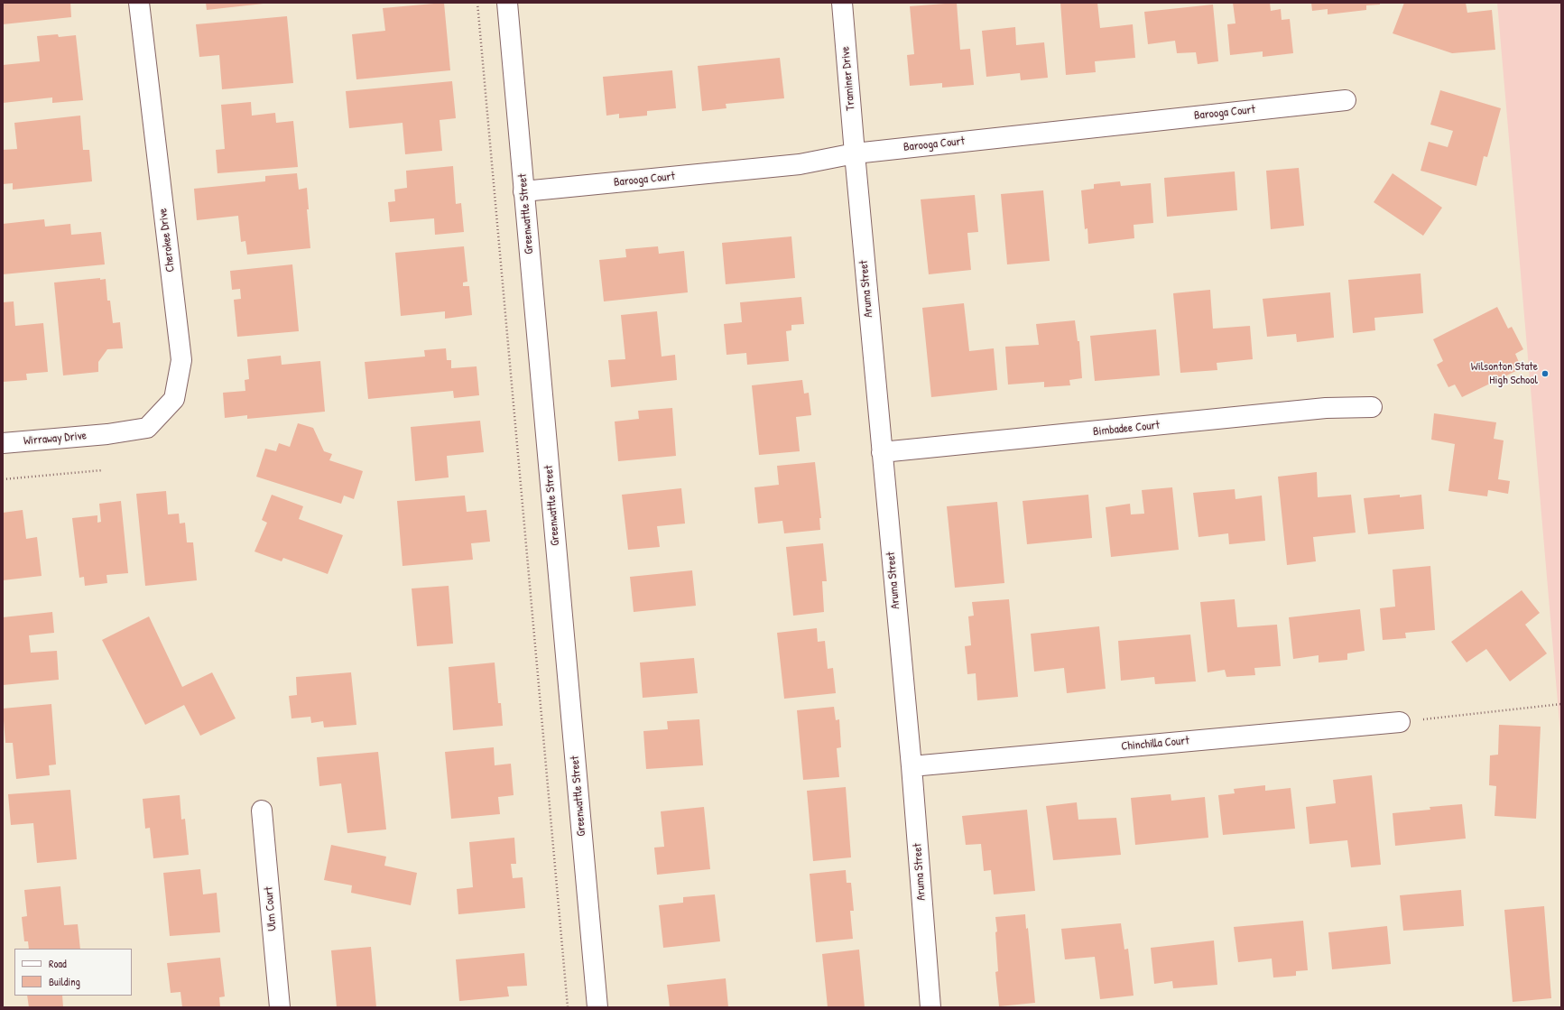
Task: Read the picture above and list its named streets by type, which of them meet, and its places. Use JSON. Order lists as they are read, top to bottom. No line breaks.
{"streets":{"street":["Traminer Drive","Barooga Court","Greenwattle Street","Cherokee Drive","Aruma Street","Bimbadee Court","Wirraway Drive","Chinchilla Court","Ulm Court"]},"crossings":[["Traminer Drive","Barooga Court"],["Traminer Drive","Aruma Street"],["Barooga Court","Greenwattle Street"],["Barooga Court","Aruma Street"],["Cherokee Drive","Wirraway Drive"],["Aruma Street","Bimbadee Court"],["Aruma Street","Chinchilla Court"]],"places":["Wilsonton State High School"],"legend":["Road","Building"]}
